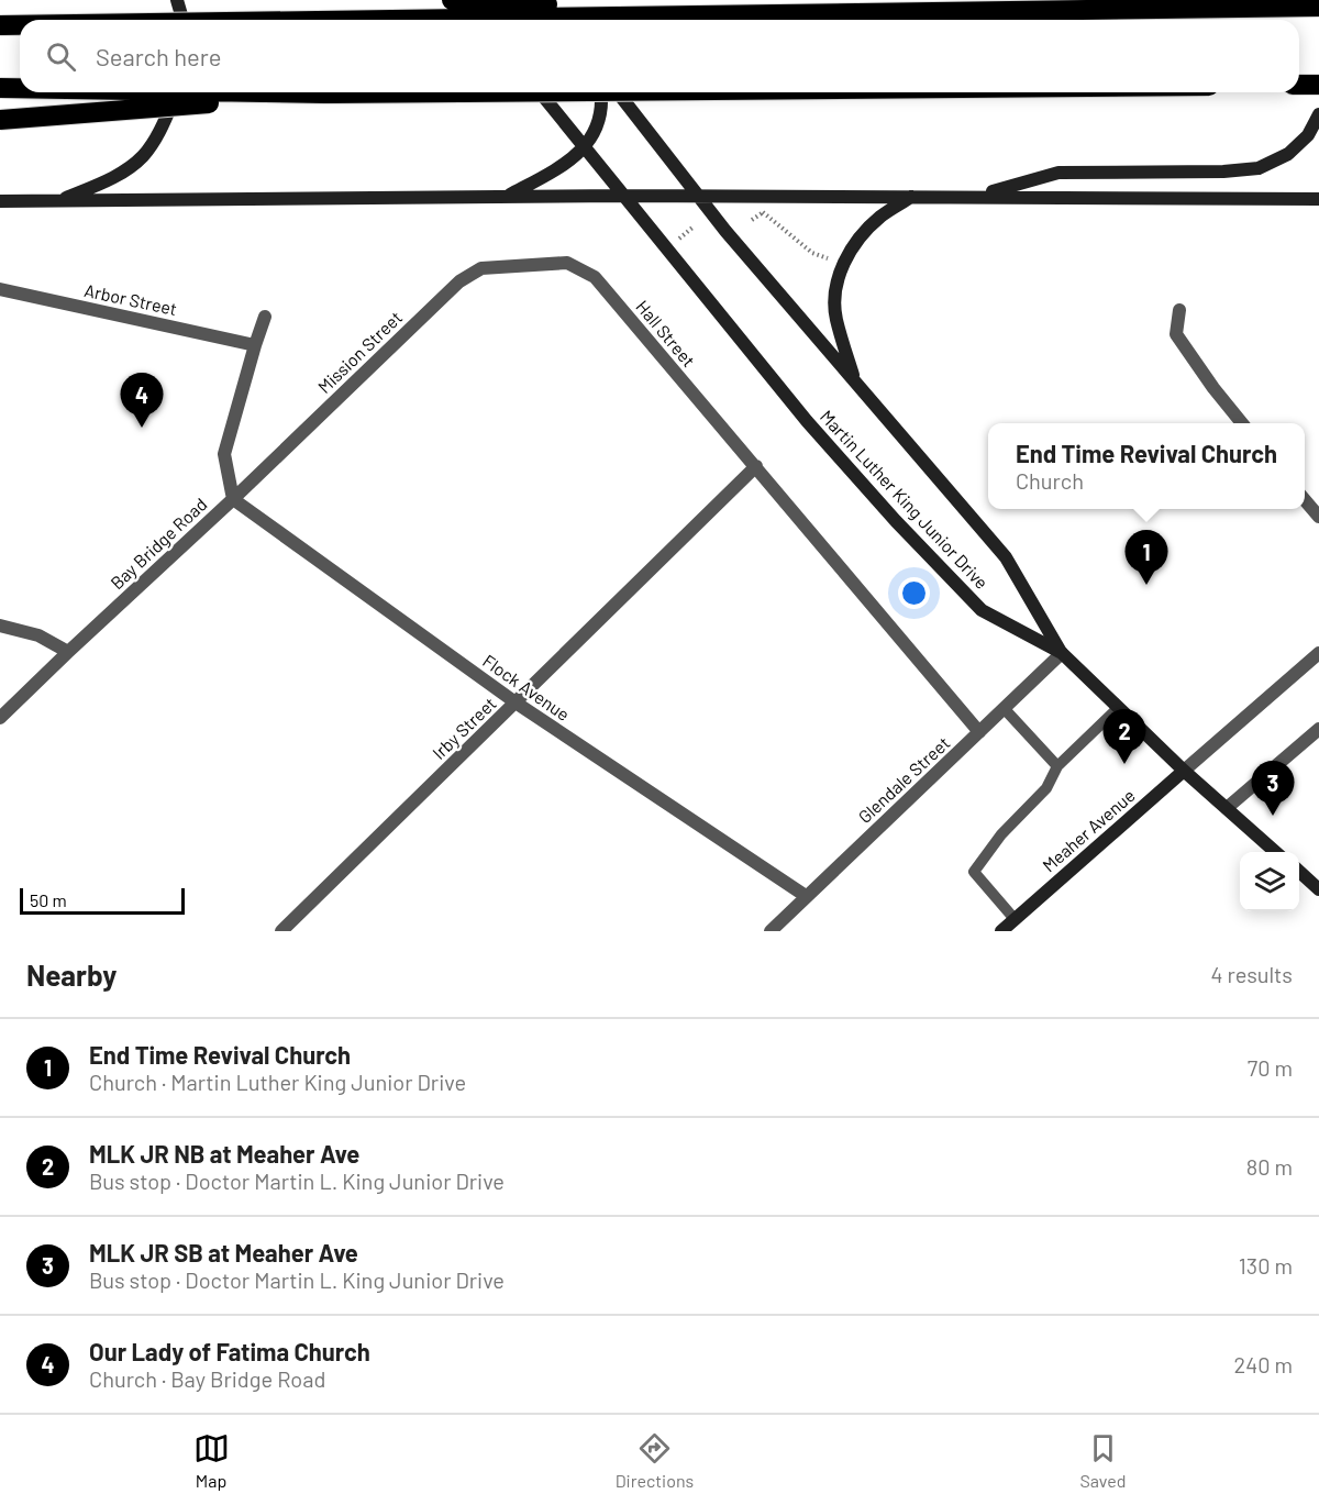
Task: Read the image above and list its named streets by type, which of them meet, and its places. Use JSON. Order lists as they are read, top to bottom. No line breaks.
{"streets":{"street":["Arbor Street","Hall Street","Mission Street","Martin Luther King Junior Drive","Bay Bridge Road","Flock Avenue","Irby Street","Glendale Street","Meaher Avenue"]},"crossings":[["Arbor Street","Bay Bridge Road"],["Hall Street","Mission Street"],["Hall Street","Irby Street"],["Hall Street","Glendale Street"],["Mission Street","Bay Bridge Road"],["Mission Street","Flock Avenue"],["Martin Luther King Junior Drive","Glendale Street"],["Bay Bridge Road","Flock Avenue"],["Flock Avenue","Irby Street"],["Flock Avenue","Glendale Street"]],"scale_bar":"50 m","page":{"search":"Search here","pins":["4","1","2","3"],"popup":["End Time Revival Church","Church"],"scale":"50 m","heading":["Nearby","4 results"],"list":[{"mark":"1","name":"End Time Revival Church","note":"Church · Martin Luther King Junior Drive","value":"70 m"},{"mark":"2","name":"MLK JR NB at Meaher Ave","note":"Bus stop · Doctor Martin L. King Junior Drive","value":"80 m"},{"mark":"3","name":"MLK JR SB at Meaher Ave","note":"Bus stop · Doctor Martin L. King Junior Drive","value":"130 m"},{"mark":"4","name":"Our Lady of Fatima Church","note":"Church · Bay Bridge Road","value":"240 m"}],"nav":["Map","Directions","Saved"]}}
